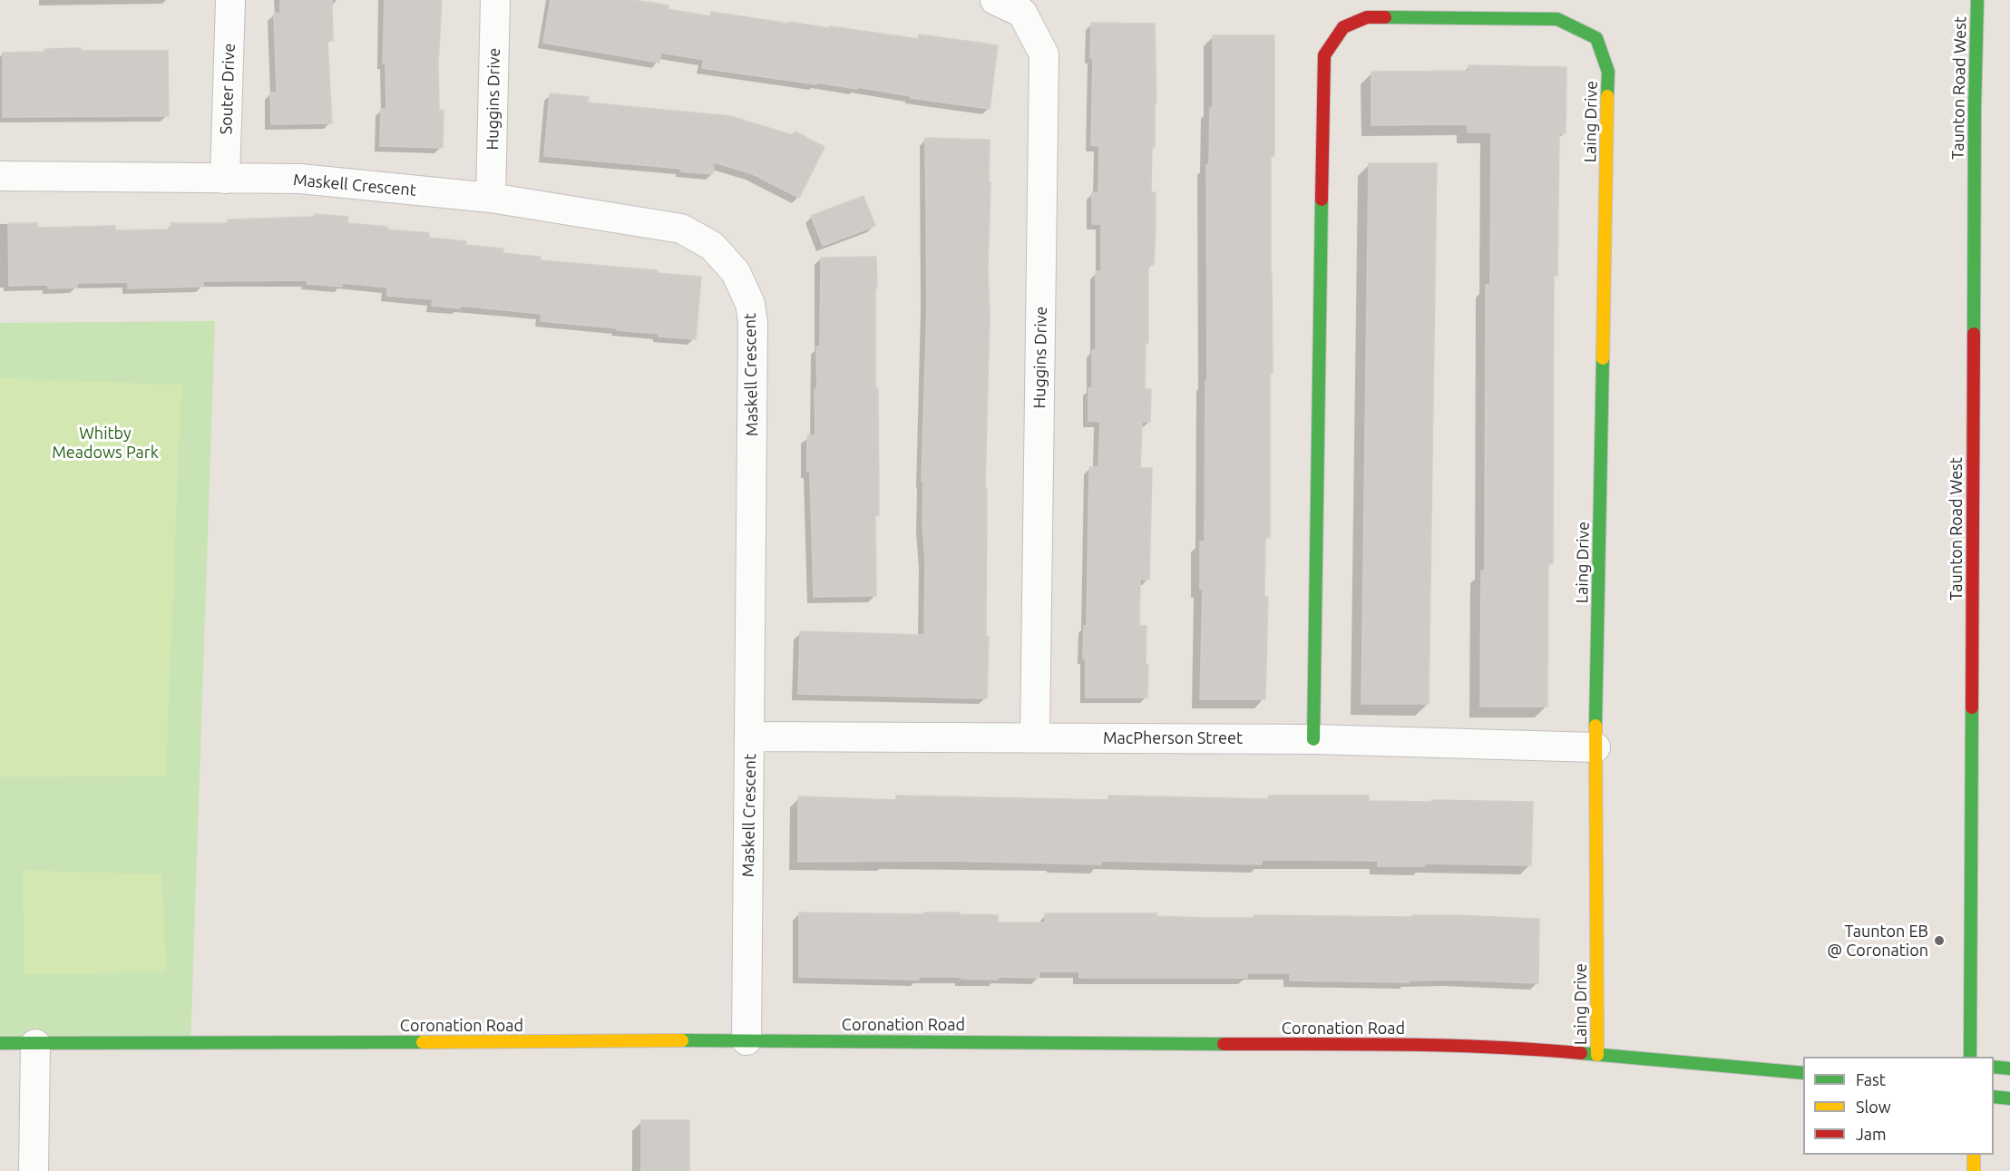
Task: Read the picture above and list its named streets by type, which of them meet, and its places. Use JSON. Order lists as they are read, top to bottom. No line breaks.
{"streets":{"street":["Taunton Road West","Souter Drive","Huggins Drive","Laing Drive","Maskell Crescent","MacPherson Street","Coronation Road"]},"crossings":[["Souter Drive","Maskell Crescent"],["Huggins Drive","Maskell Crescent"],["Huggins Drive","MacPherson Street"],["Laing Drive","MacPherson Street"],["Laing Drive","Coronation Road"],["Maskell Crescent","MacPherson Street"],["Maskell Crescent","Coronation Road"]],"parks":["Whitby Meadows Park"],"places":["Taunton EB @ Coronation"],"legend":["Fast","Slow","Jam"]}
